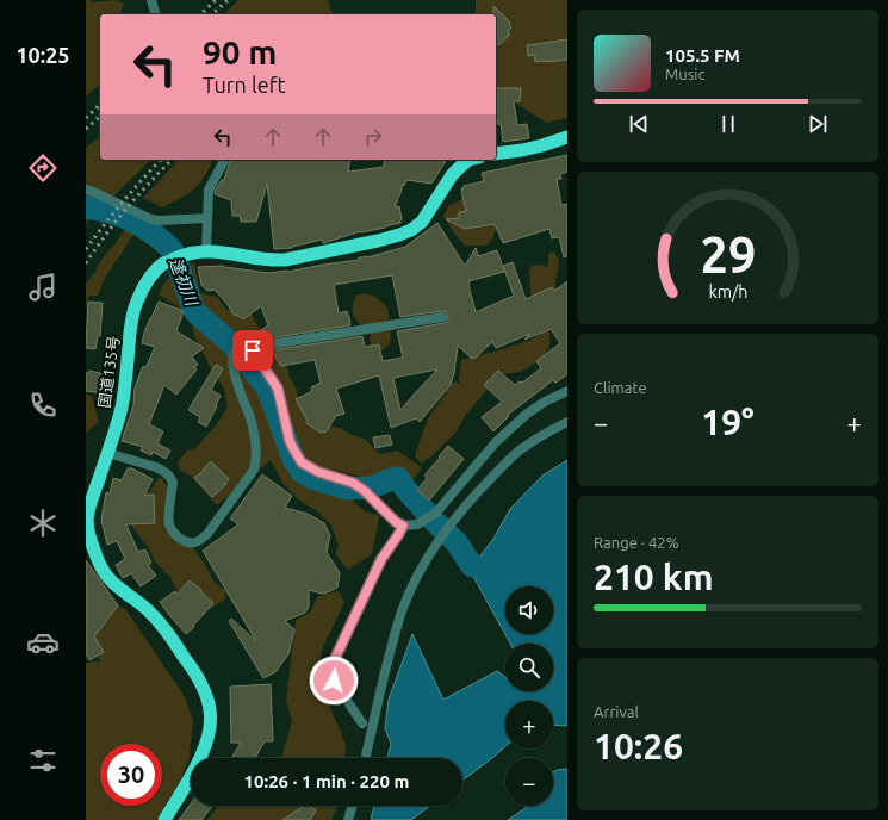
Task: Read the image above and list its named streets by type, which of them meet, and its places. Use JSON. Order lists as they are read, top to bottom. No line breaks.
{"streets":{"highway":["国道135号"]},"water":["逢初川"],"page":{"tabs":"10:25","turn":["90 m","Turn left"],"song":["105.5 FM","Music"],"tile":["Climate",["Range · 42%","210 km"],["Arrival","10:26"]],"heat":["−","19°","+"],"map_buttons":["+","−"],"limit":"30","trip":"10:26 · 1 min · 220 m","gauge":["29","km/h"]}}
